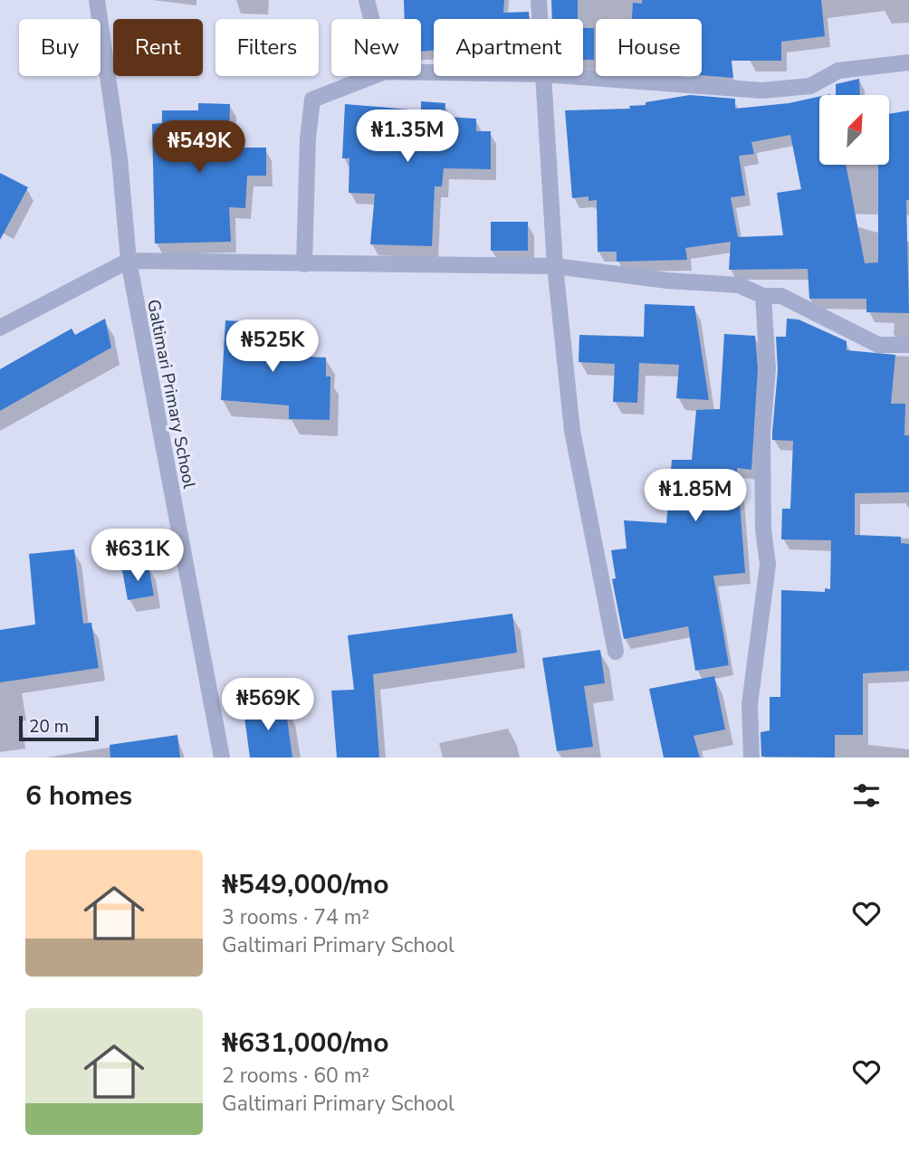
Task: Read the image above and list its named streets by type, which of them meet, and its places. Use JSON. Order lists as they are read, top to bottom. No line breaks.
{"streets":{"street":["Galtimari Primary School"]},"scale_bar":"20 m","north":"top right","page":{"chip":["Buy","Rent","Filters","New","Apartment","House"],"price":["₦1.35M","₦549K","₦525K","₦1.85M","₦631K","₦569K"],"scale":"20 m","heading":"6 homes","list":[{"name":"₦549,000/mo","note":"3 rooms · 74 m² · Galtimari Primary School"},{"name":"₦631,000/mo","note":"2 rooms · 60 m² · Galtimari Primary School"}]}}
